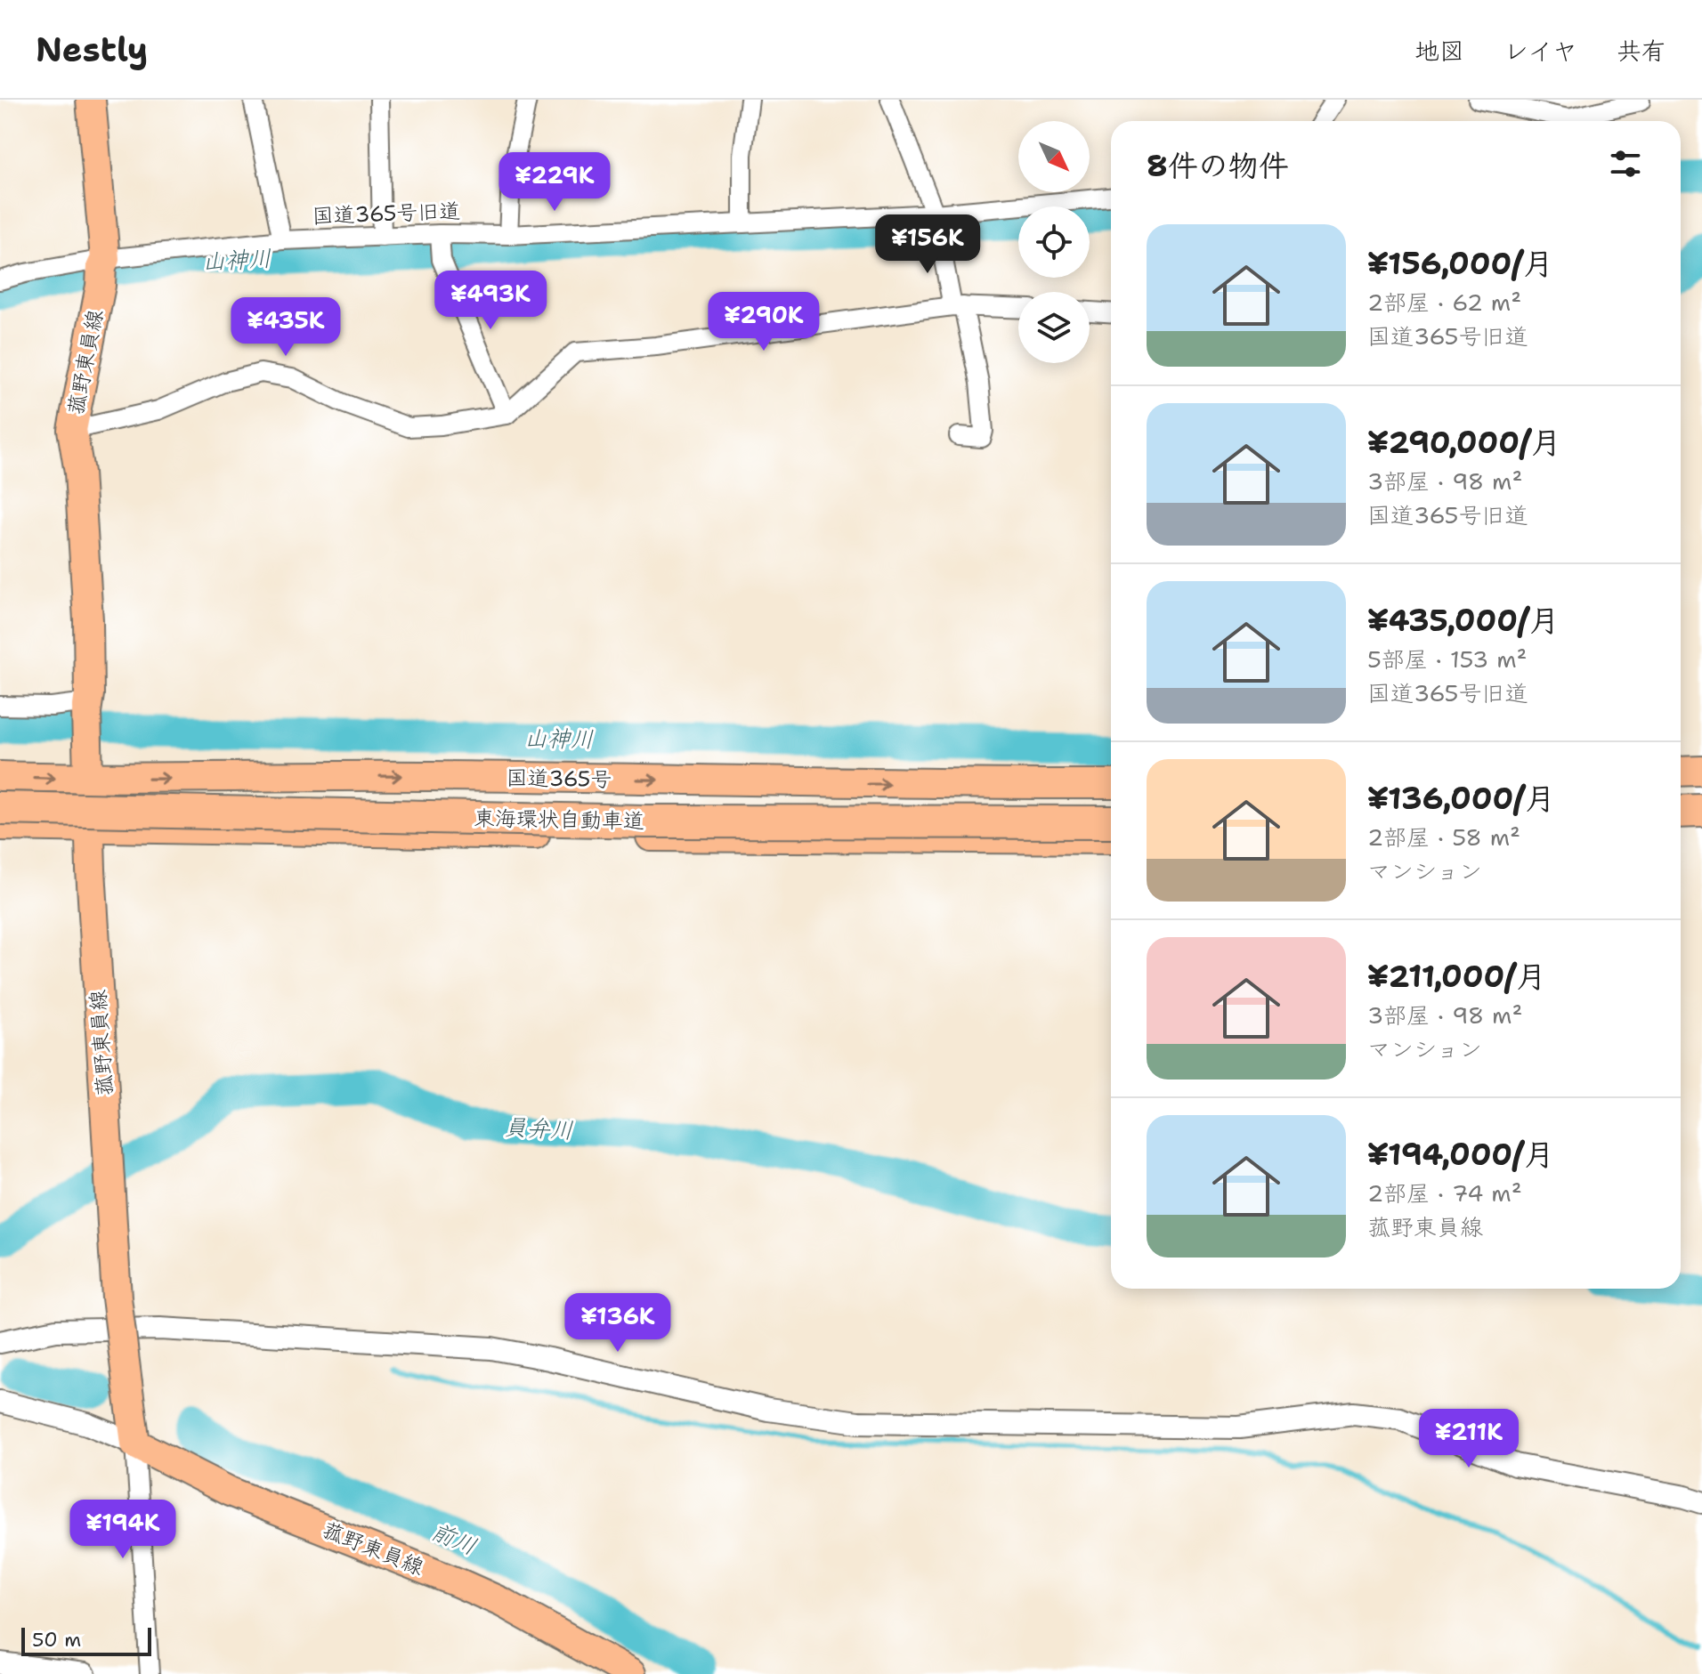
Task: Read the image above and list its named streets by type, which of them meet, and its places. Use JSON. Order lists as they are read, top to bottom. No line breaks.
{"streets":{"highway":["東海環状自動車道"],"main road":["菰野東員線","国道365号"],"street":["国道365号旧道"]},"crossings":[["国道365号旧道","菰野東員線"],["菰野東員線","国道365号"]],"water":["山神川","員弁川","前川"],"scale_bar":"50 m","north":"bottom right","page":{"header":"Nestly","nav":["地図","レイヤ","共有"],"heading":"8件の物件","price":["¥229K","¥156K","¥493K","¥290K","¥435K","¥136K","¥211K","¥194K"],"list":[{"name":"¥156,000/月","note":"2部屋 · 62 m² · 国道365号旧道"},{"name":"¥290,000/月","note":"3部屋 · 98 m² · 国道365号旧道"},{"name":"¥435,000/月","note":"5部屋 · 153 m² · 国道365号旧道"},{"name":"¥136,000/月","note":"2部屋 · 58 m² · マンション"},{"name":"¥211,000/月","note":"3部屋 · 98 m² · マンション"},{"name":"¥194,000/月","note":"2部屋 · 74 m² · 菰野東員線"}],"scale":"50 m"}}
